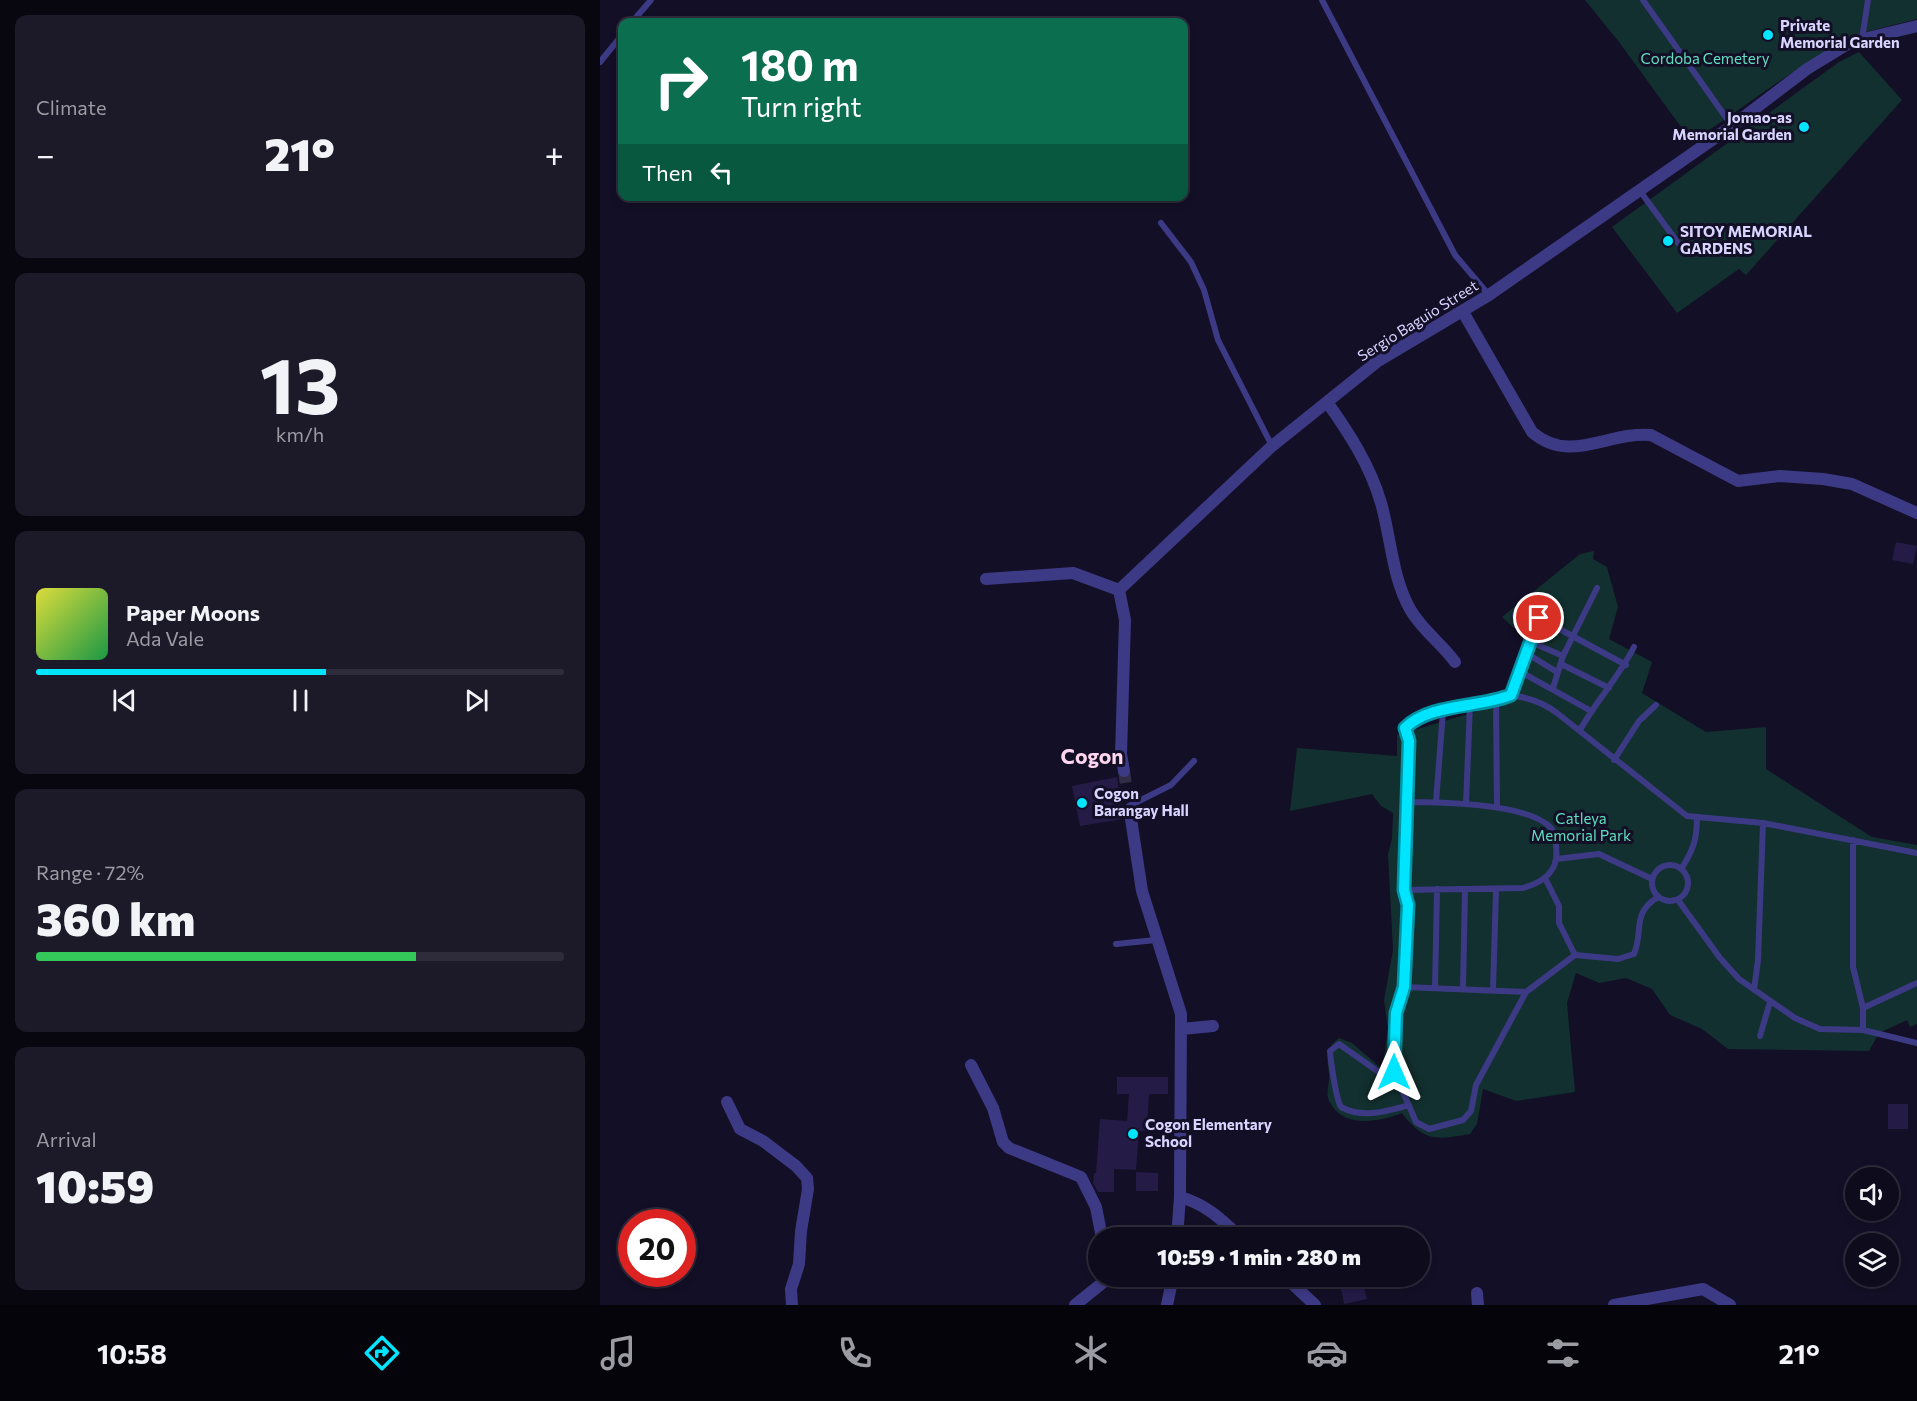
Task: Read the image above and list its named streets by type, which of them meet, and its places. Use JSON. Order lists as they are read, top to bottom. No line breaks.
{"streets":{"street":["Sergio Baguio Street"]},"districts":["Cogon"],"parks":["Cordoba Cemetery","Catleya Memorial Park"],"places":["Private Memorial Garden","Jomao-as Memorial Garden","SITOY MEMORIAL GARDENS","Cogon Barangay Hall","Cogon Elementary School"],"page":{"tile":["Climate",["13","km/h"],["Range · 72%","360 km"],["Arrival","10:59"]],"turn":["180 m","Turn right"],"heat":["−","21°","+"],"then":"Then","song":["Paper Moons","Ada Vale"],"limit":"20","trip":"10:59 · 1 min · 280 m","tabs":["10:58","21°"]}}
